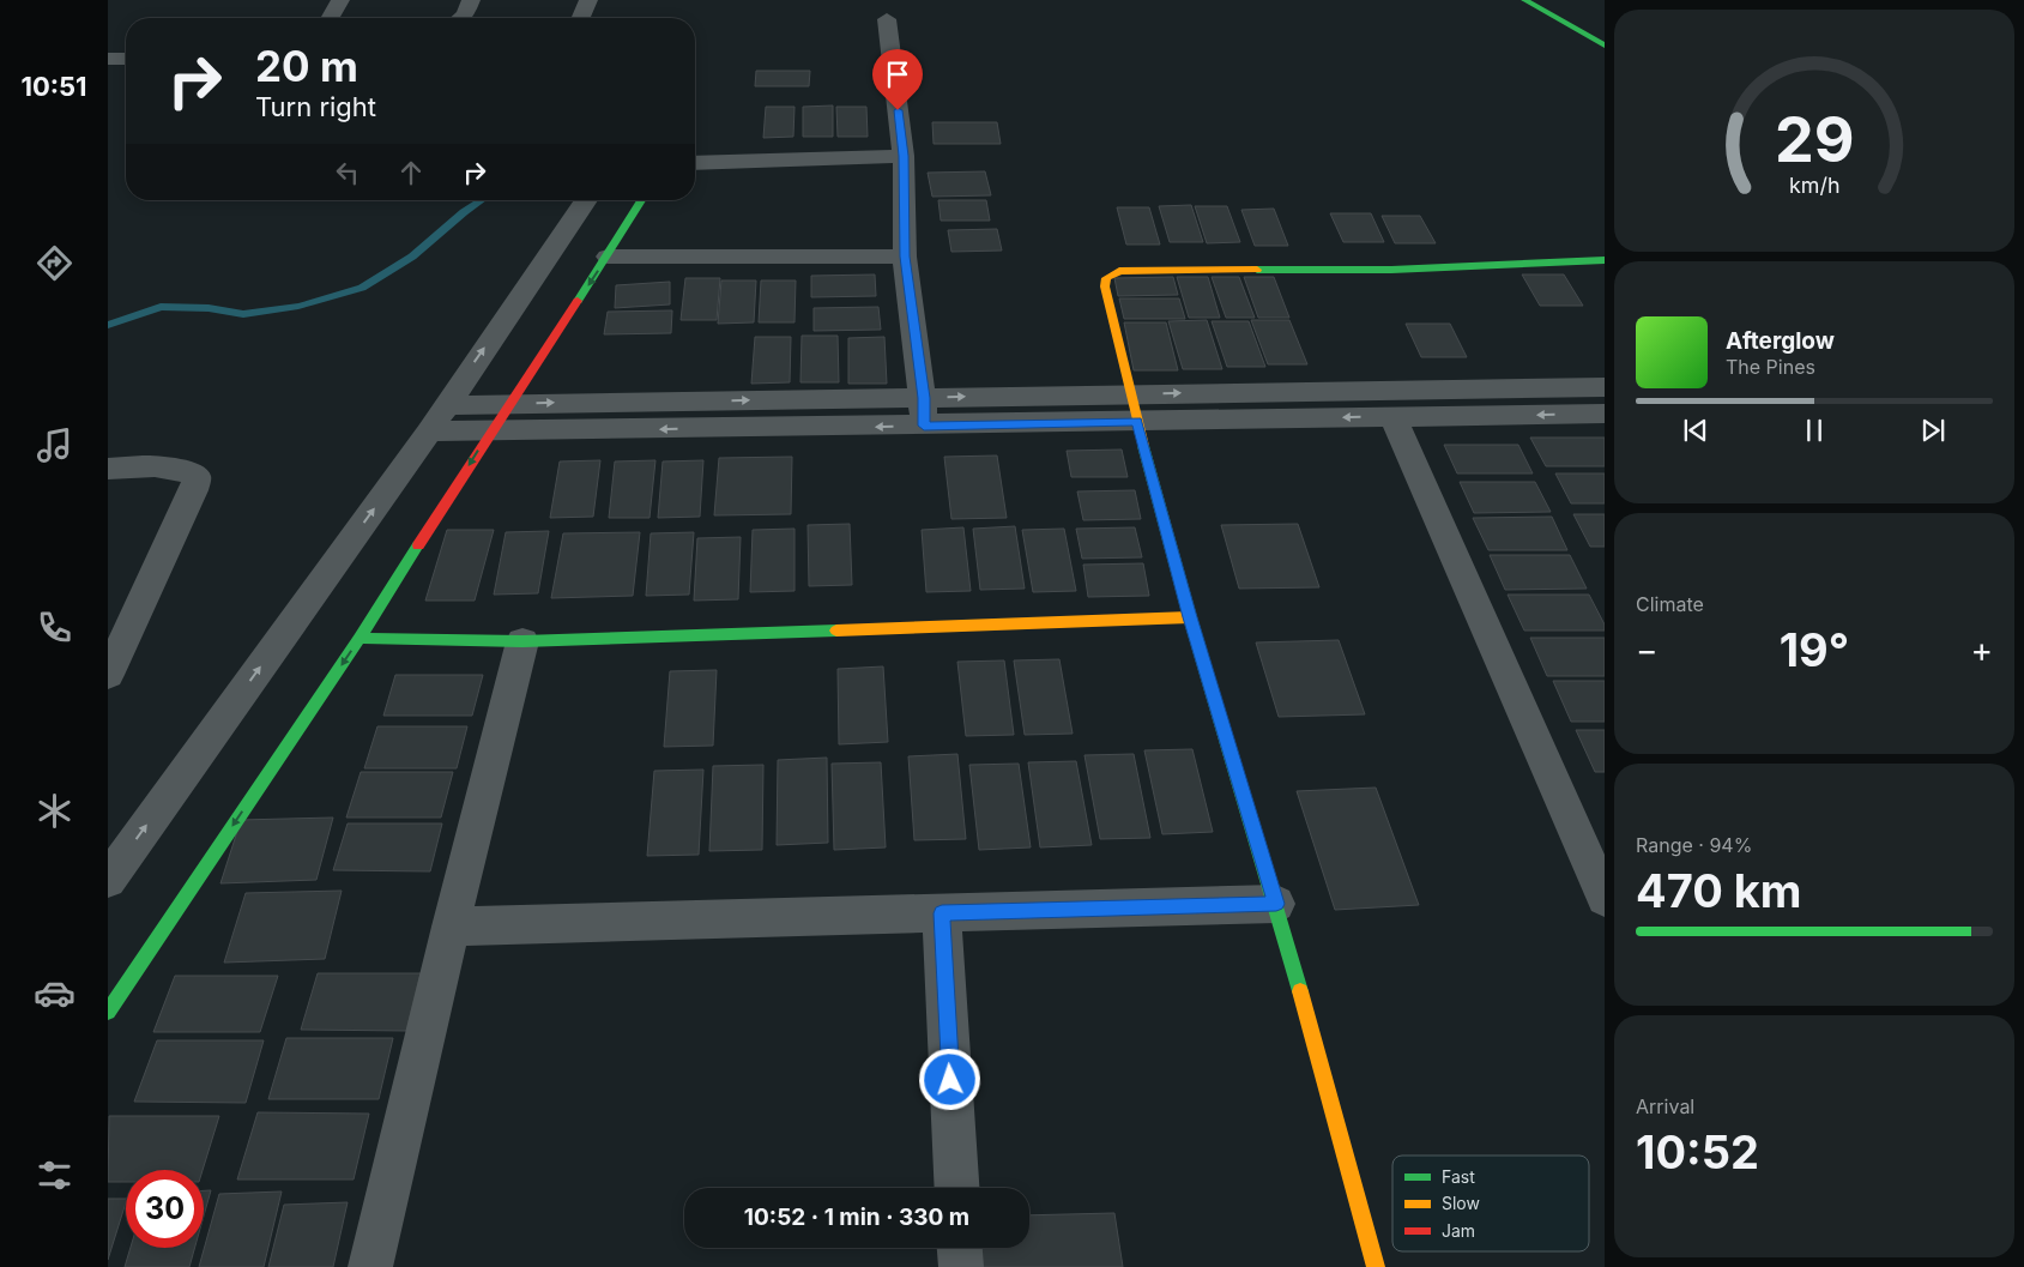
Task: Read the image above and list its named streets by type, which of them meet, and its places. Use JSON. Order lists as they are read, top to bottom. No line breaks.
{"legend":["Fast","Slow","Jam"],"page":{"tabs":"10:51","turn":["20 m","Turn right"],"song":["Afterglow","The Pines"],"tile":["Climate",["Range · 94%","470 km"],["Arrival","10:52"]],"heat":["−","19°","+"],"limit":"30","trip":"10:52 · 1 min · 330 m","gauge":["29","km/h"]}}
